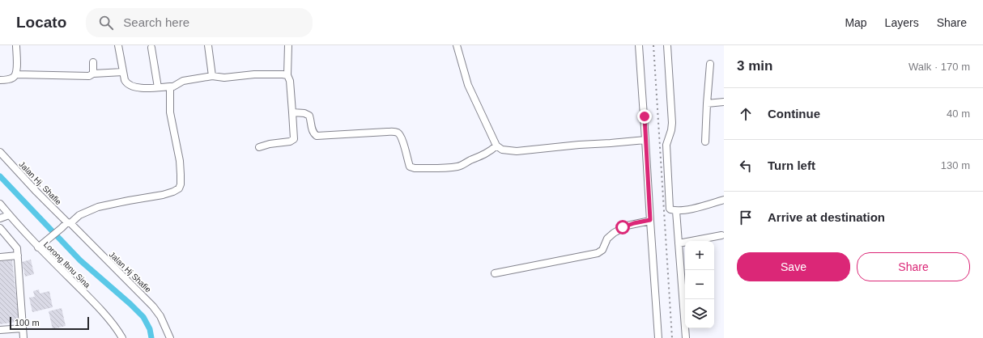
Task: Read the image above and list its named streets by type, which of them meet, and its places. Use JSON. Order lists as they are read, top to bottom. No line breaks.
{"streets":{"street":["Jalan Hj. Shafie","Lorong Ibnu Sina","Jalan Hj Shafie"]},"crossings":[["Jalan Hj. Shafie","Jalan Hj Shafie"]],"scale_bar":"100 m","page":{"header":"Locato","search":"Search here","nav":["Map","Layers","Share"],"heading":["3 min","Walk · 170 m"],"list":[["Continue","40 m"],["Turn left","130 m"],"Arrive at destination"],"map_buttons":["+","−"],"buttons":["Save","Share"],"scale":"100 m"}}
